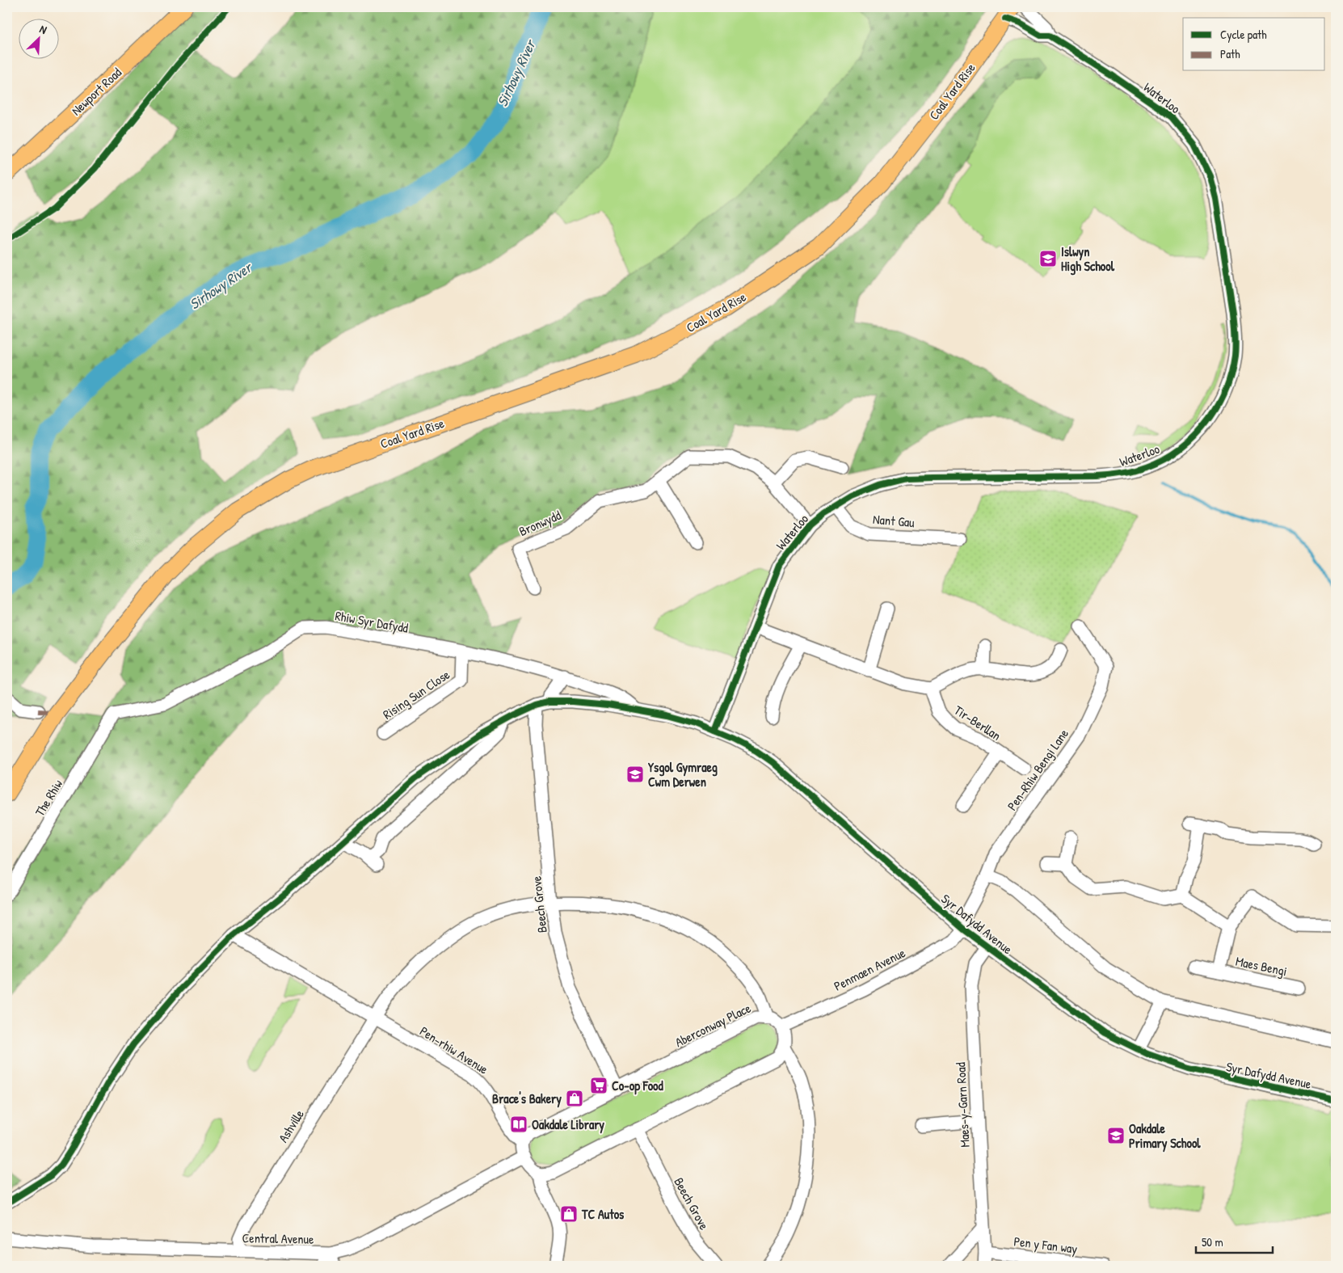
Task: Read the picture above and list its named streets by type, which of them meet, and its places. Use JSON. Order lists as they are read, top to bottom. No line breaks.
{"streets":{"main road":["Newport Road","Coal Yard Rise"],"street":["Waterloo","Nant Gau","Bronwydd","Rhiw Syr Dafydd","Rising Sun Close","Tir-Berllan","Pen-Rhiw Bengi Lane","The Rhiw","Beech Grove","Syr Dafydd Avenue","Maes Bengi","Penmaen Avenue","Aberconway Place","Pen-rhiw Avenue","Maes-y-Garn Road","Ashville","Central Avenue","Pen y Fan way"]},"crossings":[["Coal Yard Rise","Waterloo"],["Waterloo","Nant Gau"],["Waterloo","Bronwydd"],["Waterloo","Syr Dafydd Avenue"],["Rhiw Syr Dafydd","Rising Sun Close"],["Rhiw Syr Dafydd","The Rhiw"],["Rhiw Syr Dafydd","Syr Dafydd Avenue"],["Pen-Rhiw Bengi Lane","Syr Dafydd Avenue"],["Pen-Rhiw Bengi Lane","Penmaen Avenue"],["Beech Grove","Syr Dafydd Avenue"],["Beech Grove","Aberconway Place"],["Beech Grove","Ashville"],["Syr Dafydd Avenue","Penmaen Avenue"],["Syr Dafydd Avenue","Pen-rhiw Avenue"],["Syr Dafydd Avenue","Maes-y-Garn Road"],["Penmaen Avenue","Aberconway Place"],["Aberconway Place","Pen-rhiw Avenue"],["Aberconway Place","Ashville"],["Pen-rhiw Avenue","Ashville"],["Pen-rhiw Avenue","Central Avenue"],["Maes-y-Garn Road","Pen y Fan way"],["Ashville","Central Avenue"]],"water":["Sirhowy River"],"places":{"school or university":["Islwyn High School","Ysgol Gymraeg Cwm Derwen","Oakdale Primary School"],"supermarket":["Co-op Food"],"shop":["Brace's Bakery","TC Autos"],"library":["Oakdale Library"]},"legend":["Cycle path","Path"],"scale_bar":"50 m","north":"top right"}
